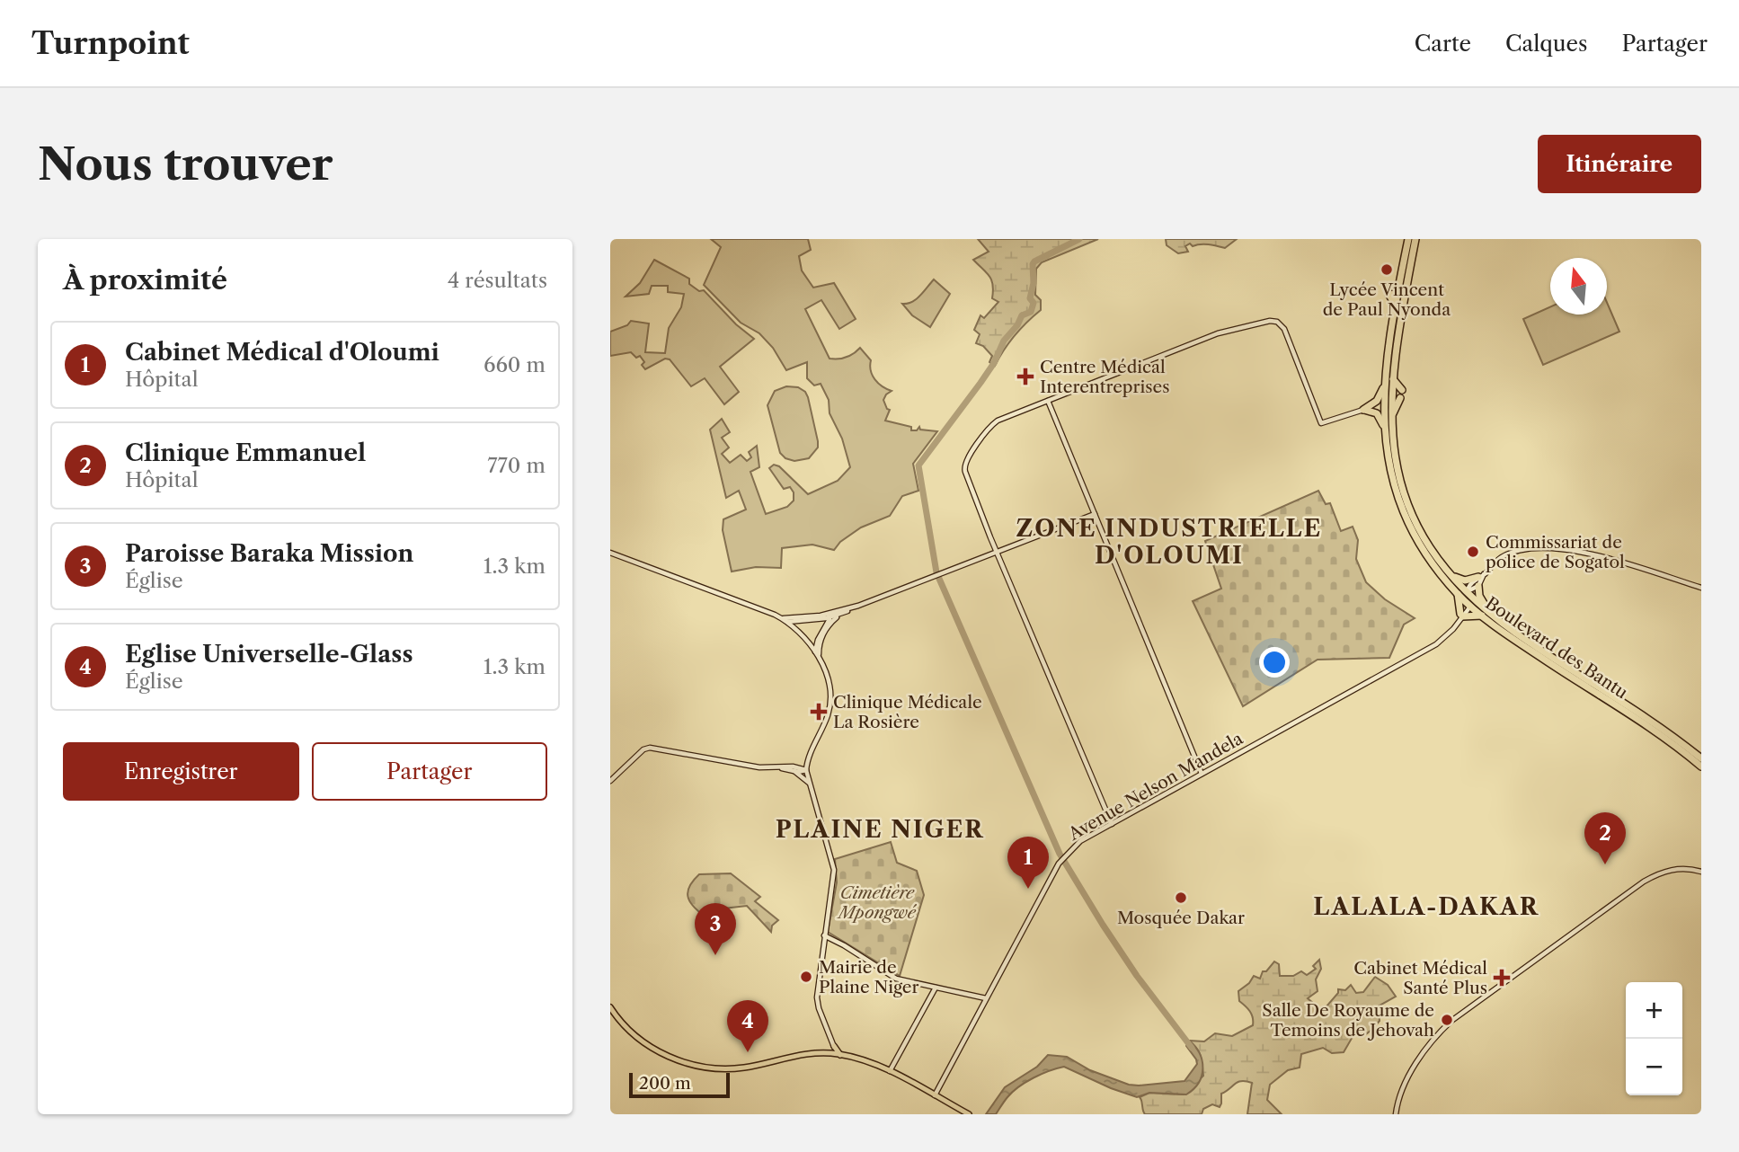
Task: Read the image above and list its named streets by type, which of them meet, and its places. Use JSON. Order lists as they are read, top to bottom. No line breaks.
{"streets":{"highway":["Boulevard des Bantu"],"street":["Avenue Nelson Mandela"]},"crossings":[["Boulevard des Bantu","Avenue Nelson Mandela"]],"districts":["ZONE INDUSTRIELLE D'OLOUMI","PLAINE NIGER","LALALA-DAKAR"],"parks":["Cimetière Mpongwé"],"places":{"other":["Lycée Vincent de Paul Nyonda","Commissariat de police de Sogatol","Mosquée Dakar","Mairie de Plaine Niger","Salle De Royaume de Temoins de Jehovah"],"health":["Centre Médical Interentreprises","Clinique Médicale La Rosière","Cabinet Médical Santé Plus"]},"scale_bar":"200 m","north":"top","page":{"header":"Turnpoint","nav":["Carte","Calques","Partager"],"buttons":["Itinéraire",["Enregistrer","Partager"]],"title":"Nous trouver","heading":["À proximité","4 résultats"],"list":[{"mark":"1","name":"Cabinet Médical d'Oloumi","note":"Hôpital","value":"660 m"},{"mark":"2","name":"Clinique Emmanuel","note":"Hôpital","value":"770 m"},{"mark":"3","name":"Paroisse Baraka Mission","note":"Église","value":"1.3 km"},{"mark":"4","name":"Eglise Universelle-Glass","note":"Église","value":"1.3 km"}],"pins":["2","1","3","4"],"map_buttons":["+","−"],"scale":"200 m"}}
